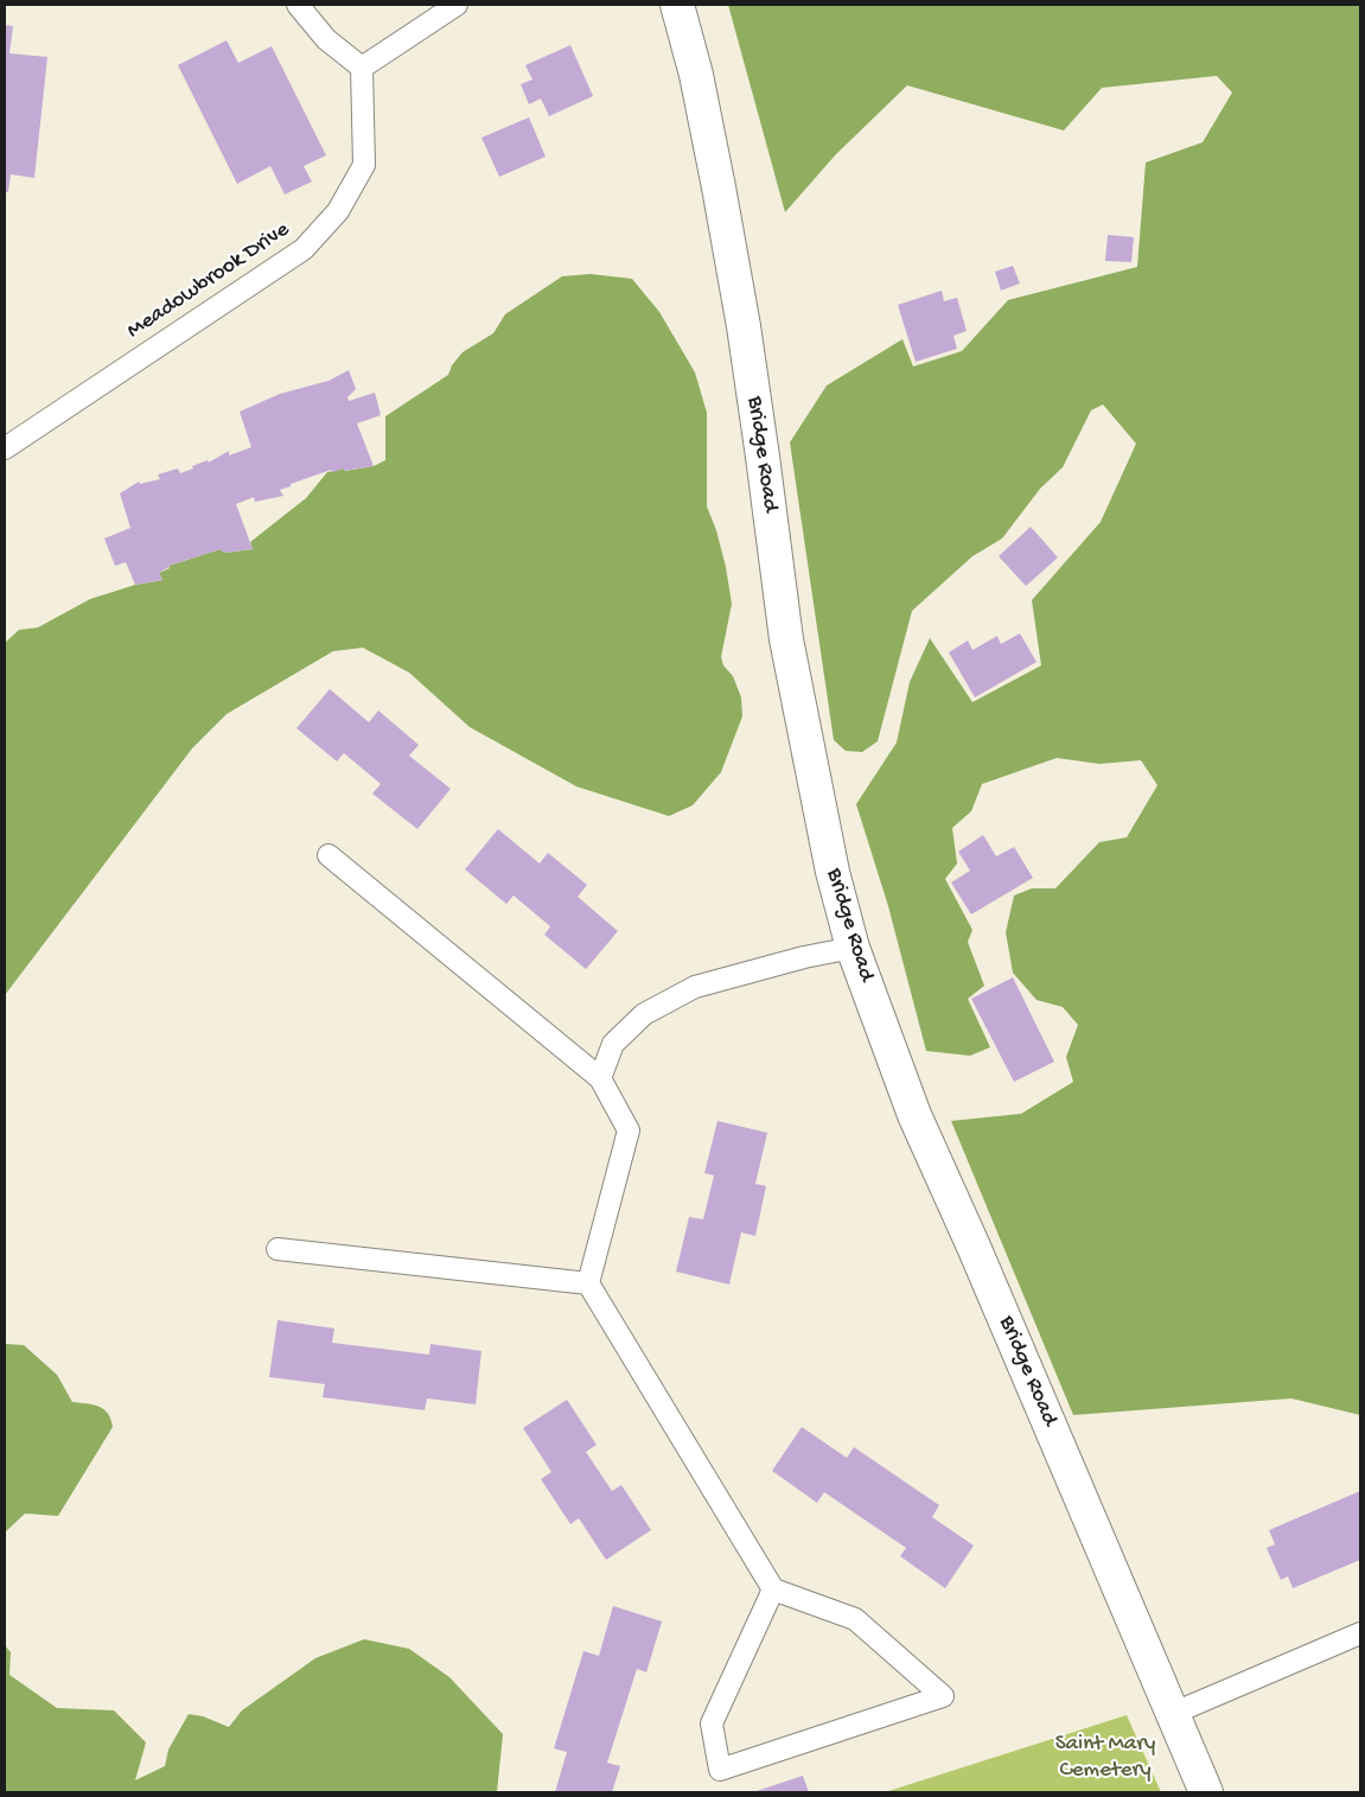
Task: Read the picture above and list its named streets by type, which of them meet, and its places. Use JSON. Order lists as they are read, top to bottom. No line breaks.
{"streets":{"main road":["Bridge Road"],"lane":["Meadowbrook Drive"]},"parks":["Saint Mary Cemetery"]}
